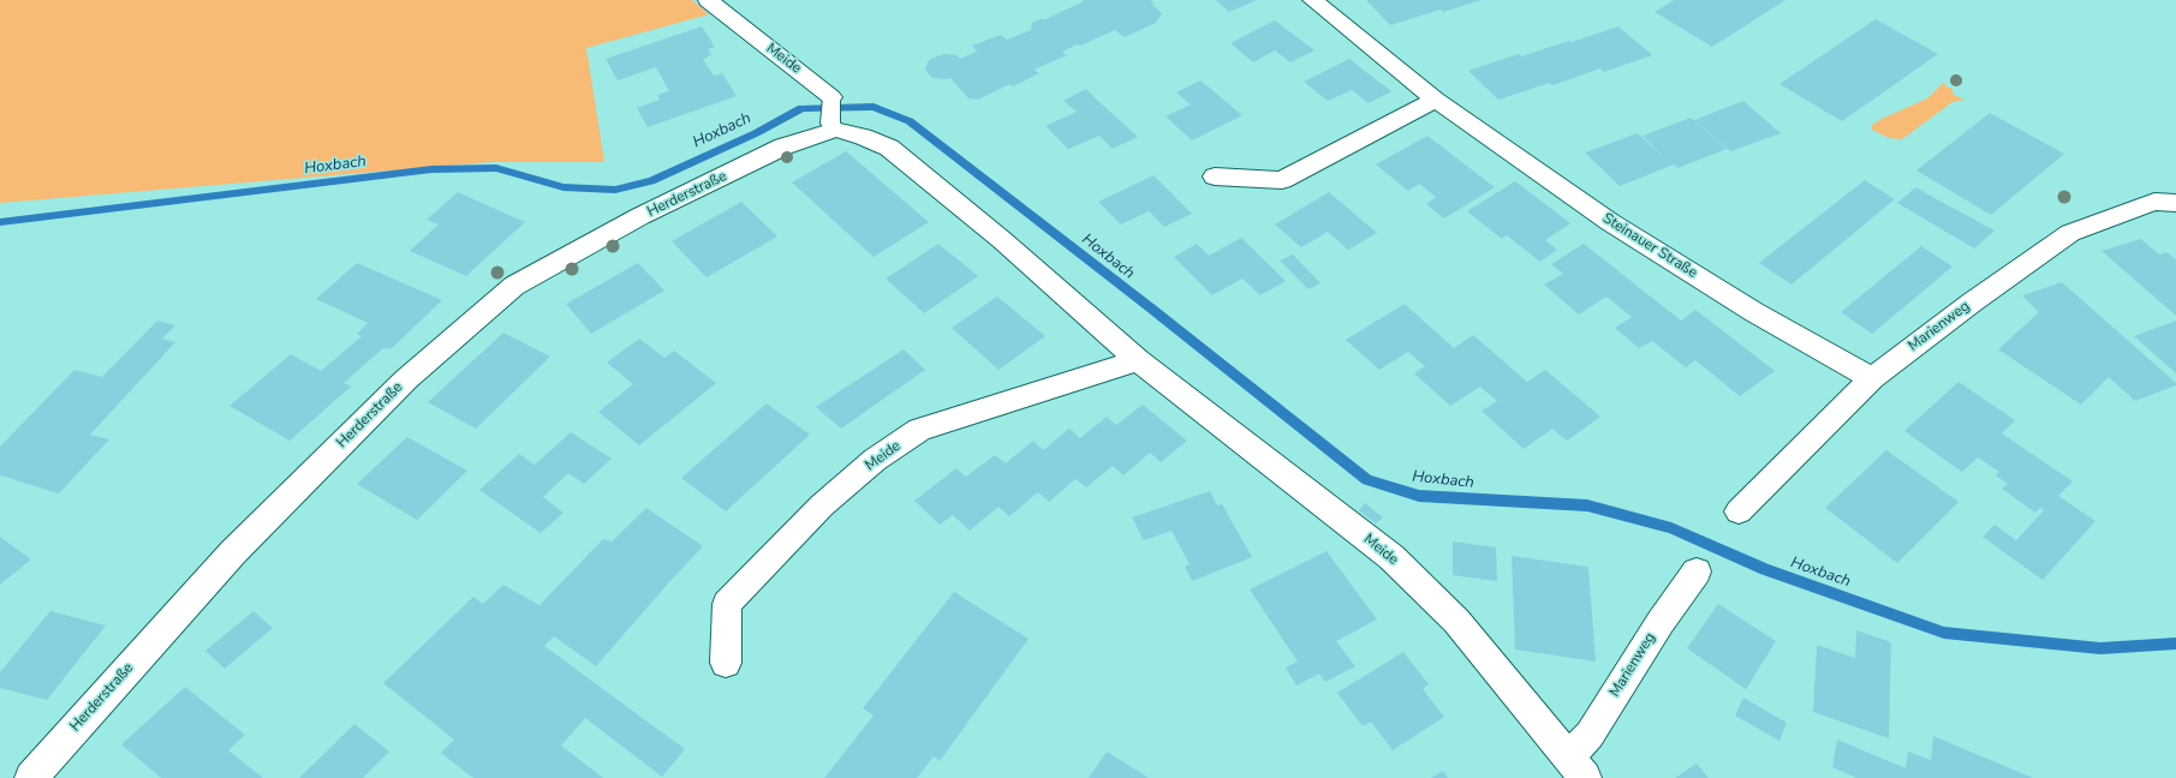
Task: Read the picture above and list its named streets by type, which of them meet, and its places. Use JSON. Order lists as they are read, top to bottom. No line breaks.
{"streets":{"street":["Meide","Herderstraße","Steinauer Straße","Marienweg"]},"crossings":[["Meide","Herderstraße"],["Meide","Marienweg"],["Steinauer Straße","Marienweg"]],"water":["Hoxbach"]}
